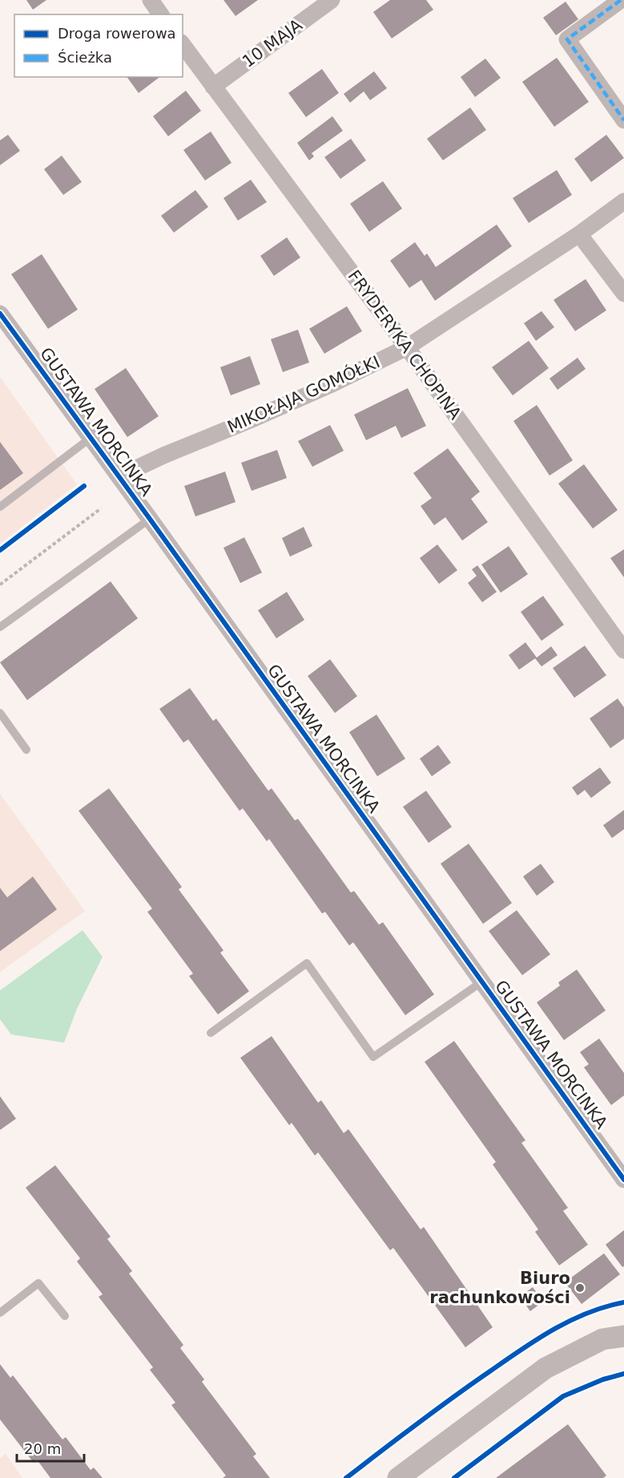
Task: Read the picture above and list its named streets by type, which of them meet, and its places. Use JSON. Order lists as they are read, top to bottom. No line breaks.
{"streets":{"street":["10 MAJA","FRYDERYKA CHOPINA","MIKOŁAJA GOMÓŁKI","GUSTAWA MORCINKA"]},"crossings":[["10 MAJA","FRYDERYKA CHOPINA"],["FRYDERYKA CHOPINA","MIKOŁAJA GOMÓŁKI"],["MIKOŁAJA GOMÓŁKI","GUSTAWA MORCINKA"]],"places":["Biuro rachunkowości"],"legend":["Droga rowerowa","Ścieżka"],"scale_bar":"20 m"}
